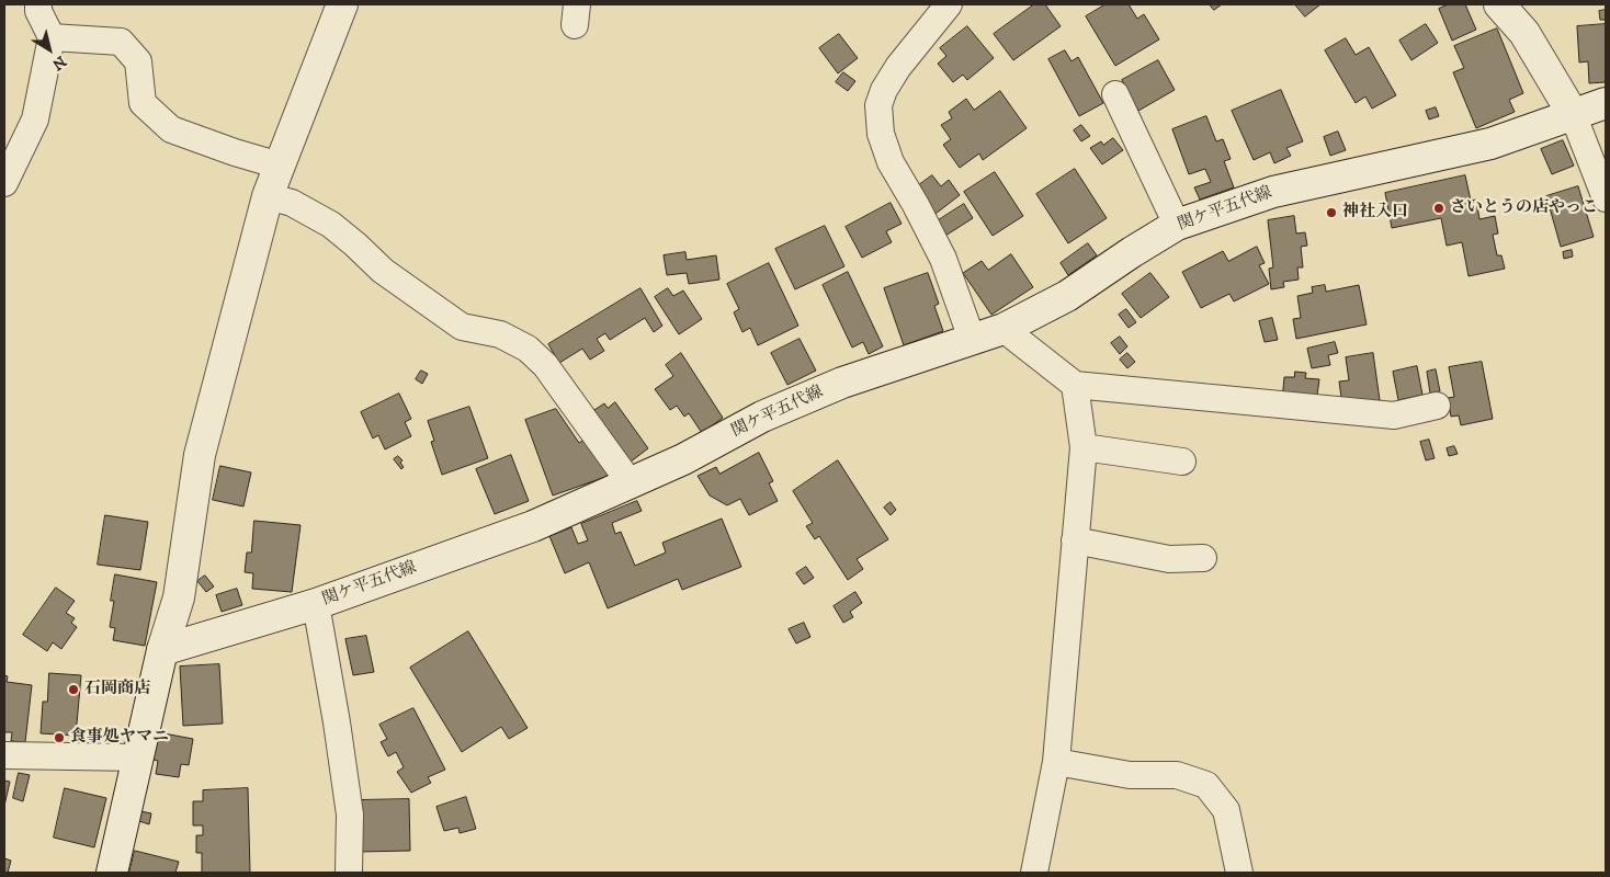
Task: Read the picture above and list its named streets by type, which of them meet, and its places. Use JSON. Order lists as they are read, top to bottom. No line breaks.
{"streets":{"main road":["関ケ平五代線"]},"places":["さいとうの店やっこ","神社入口","石岡商店","食事処ヤマニ"],"north":"bottom right"}
